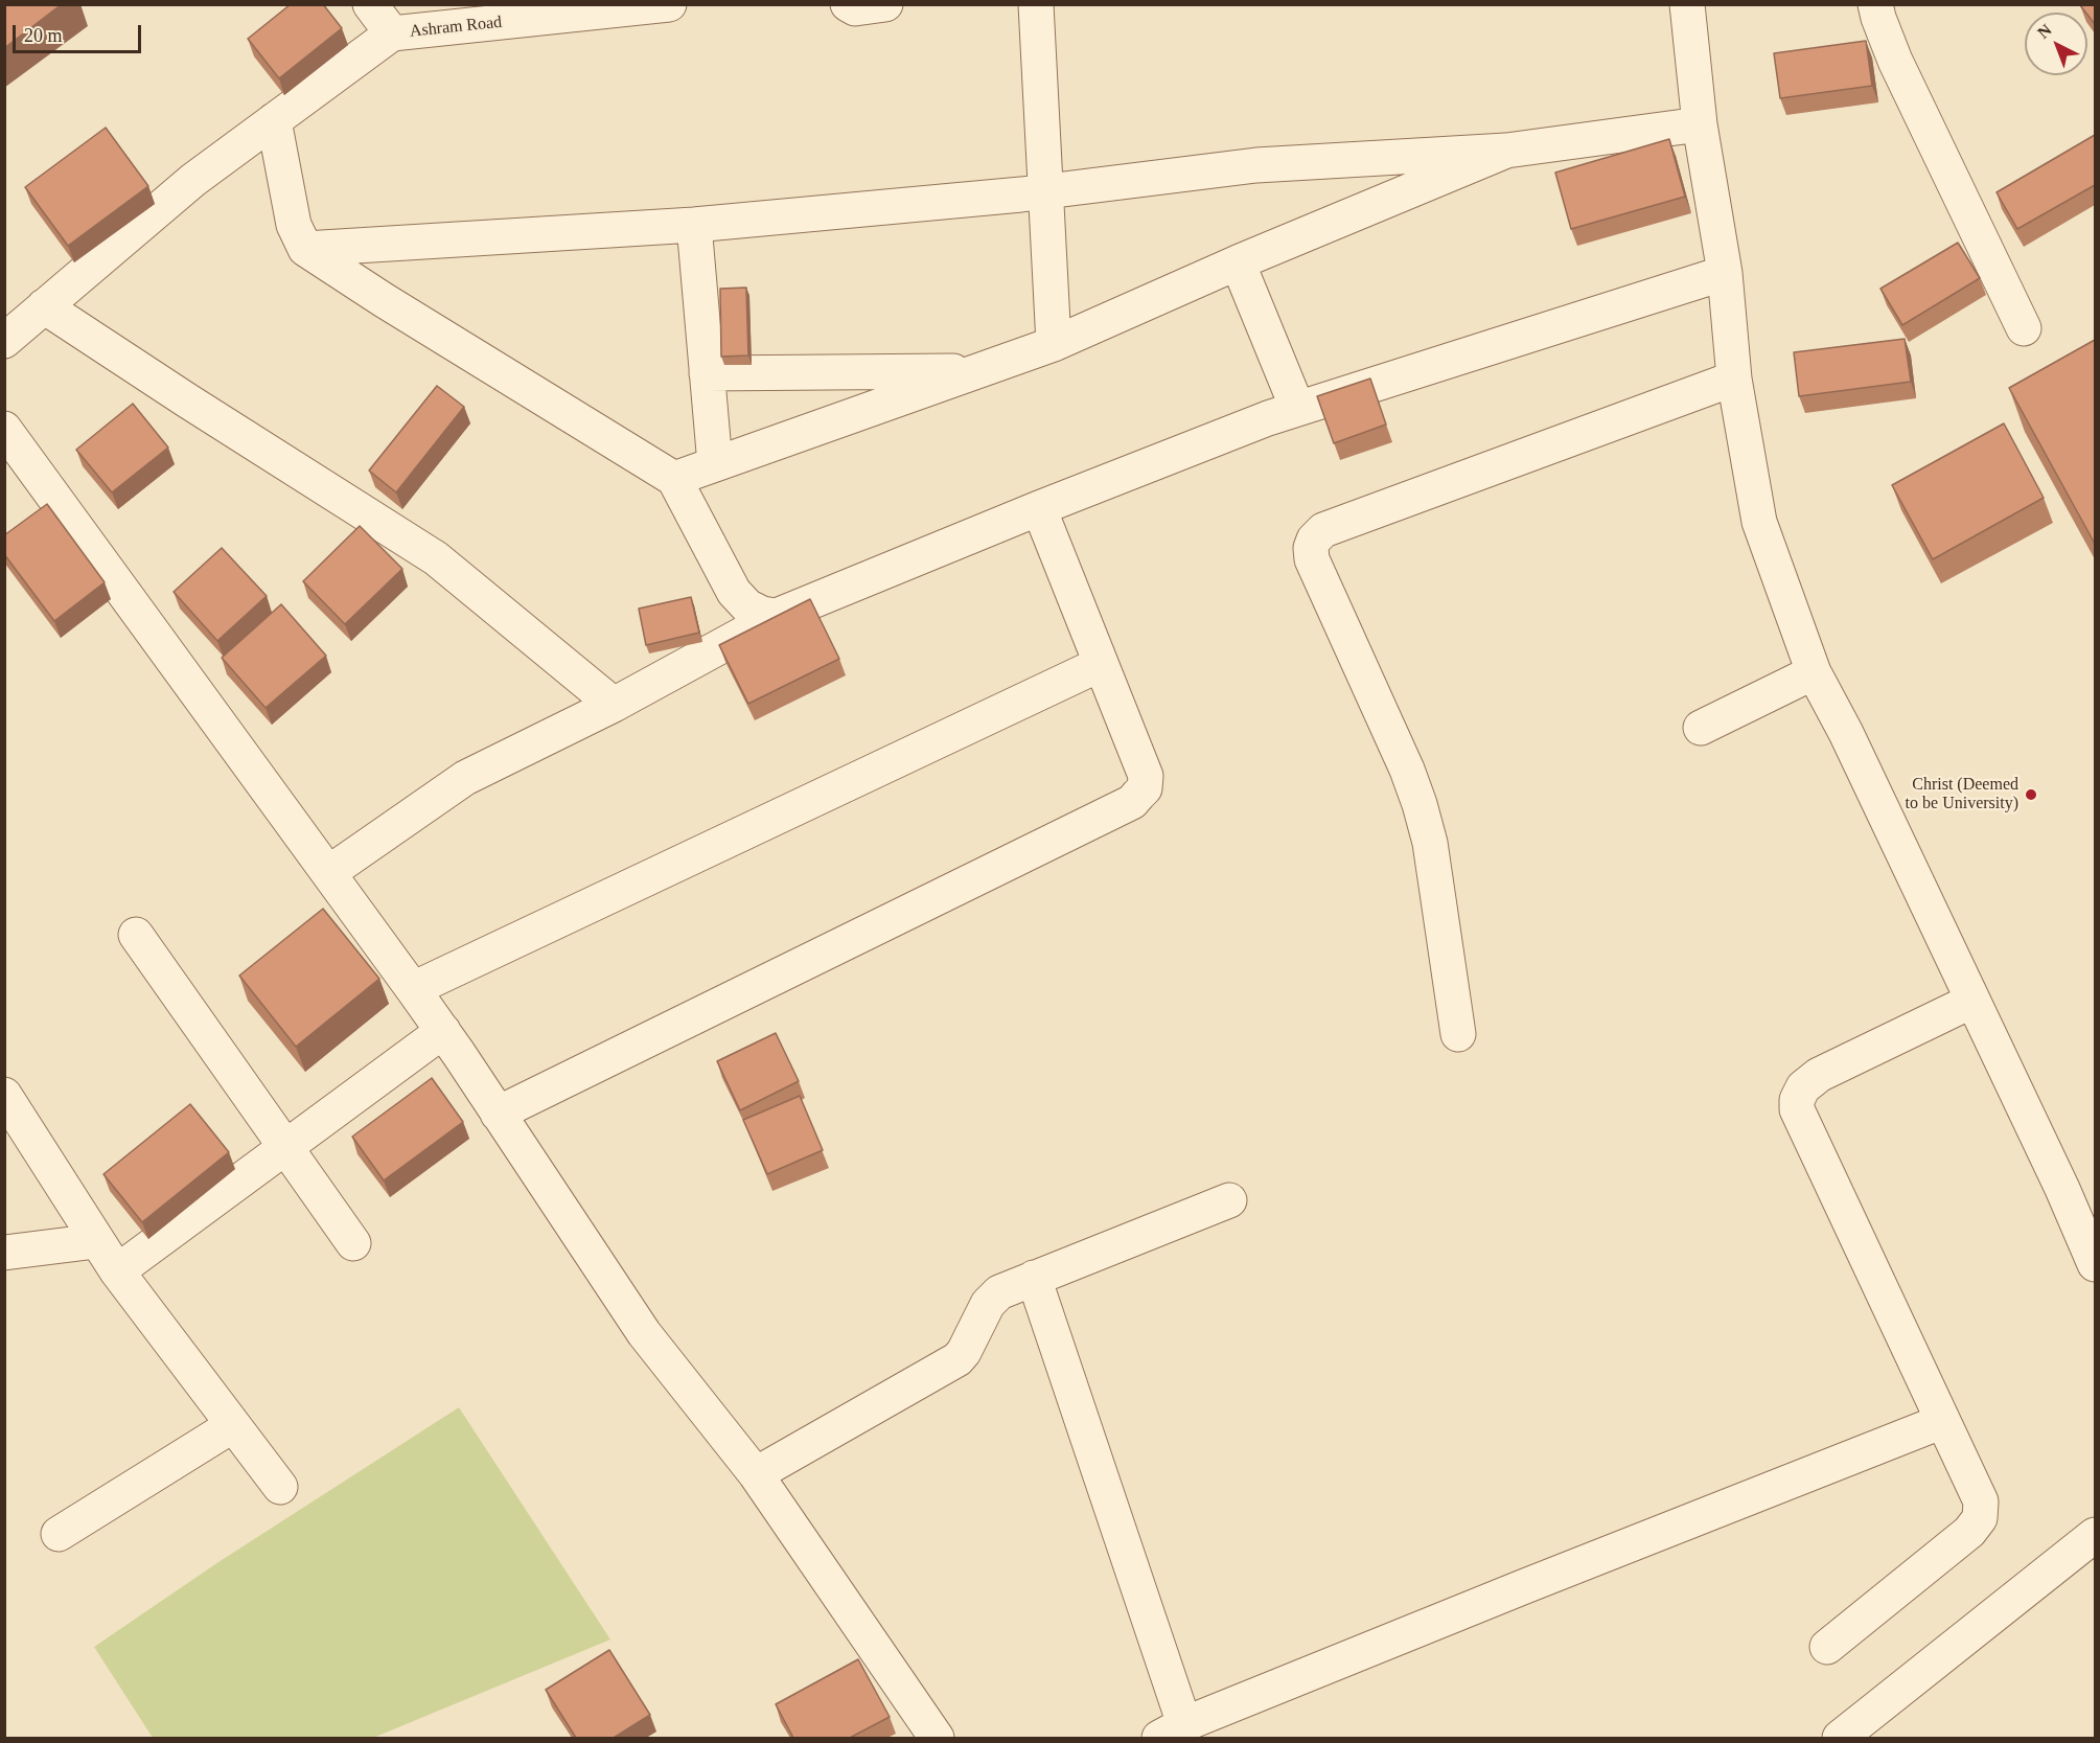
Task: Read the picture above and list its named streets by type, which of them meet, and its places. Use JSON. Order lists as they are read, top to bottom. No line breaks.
{"streets":{"street":["Ashram Road"]},"places":["Christ (Deemed to be University)"],"scale_bar":"20 m","north":"top left"}
